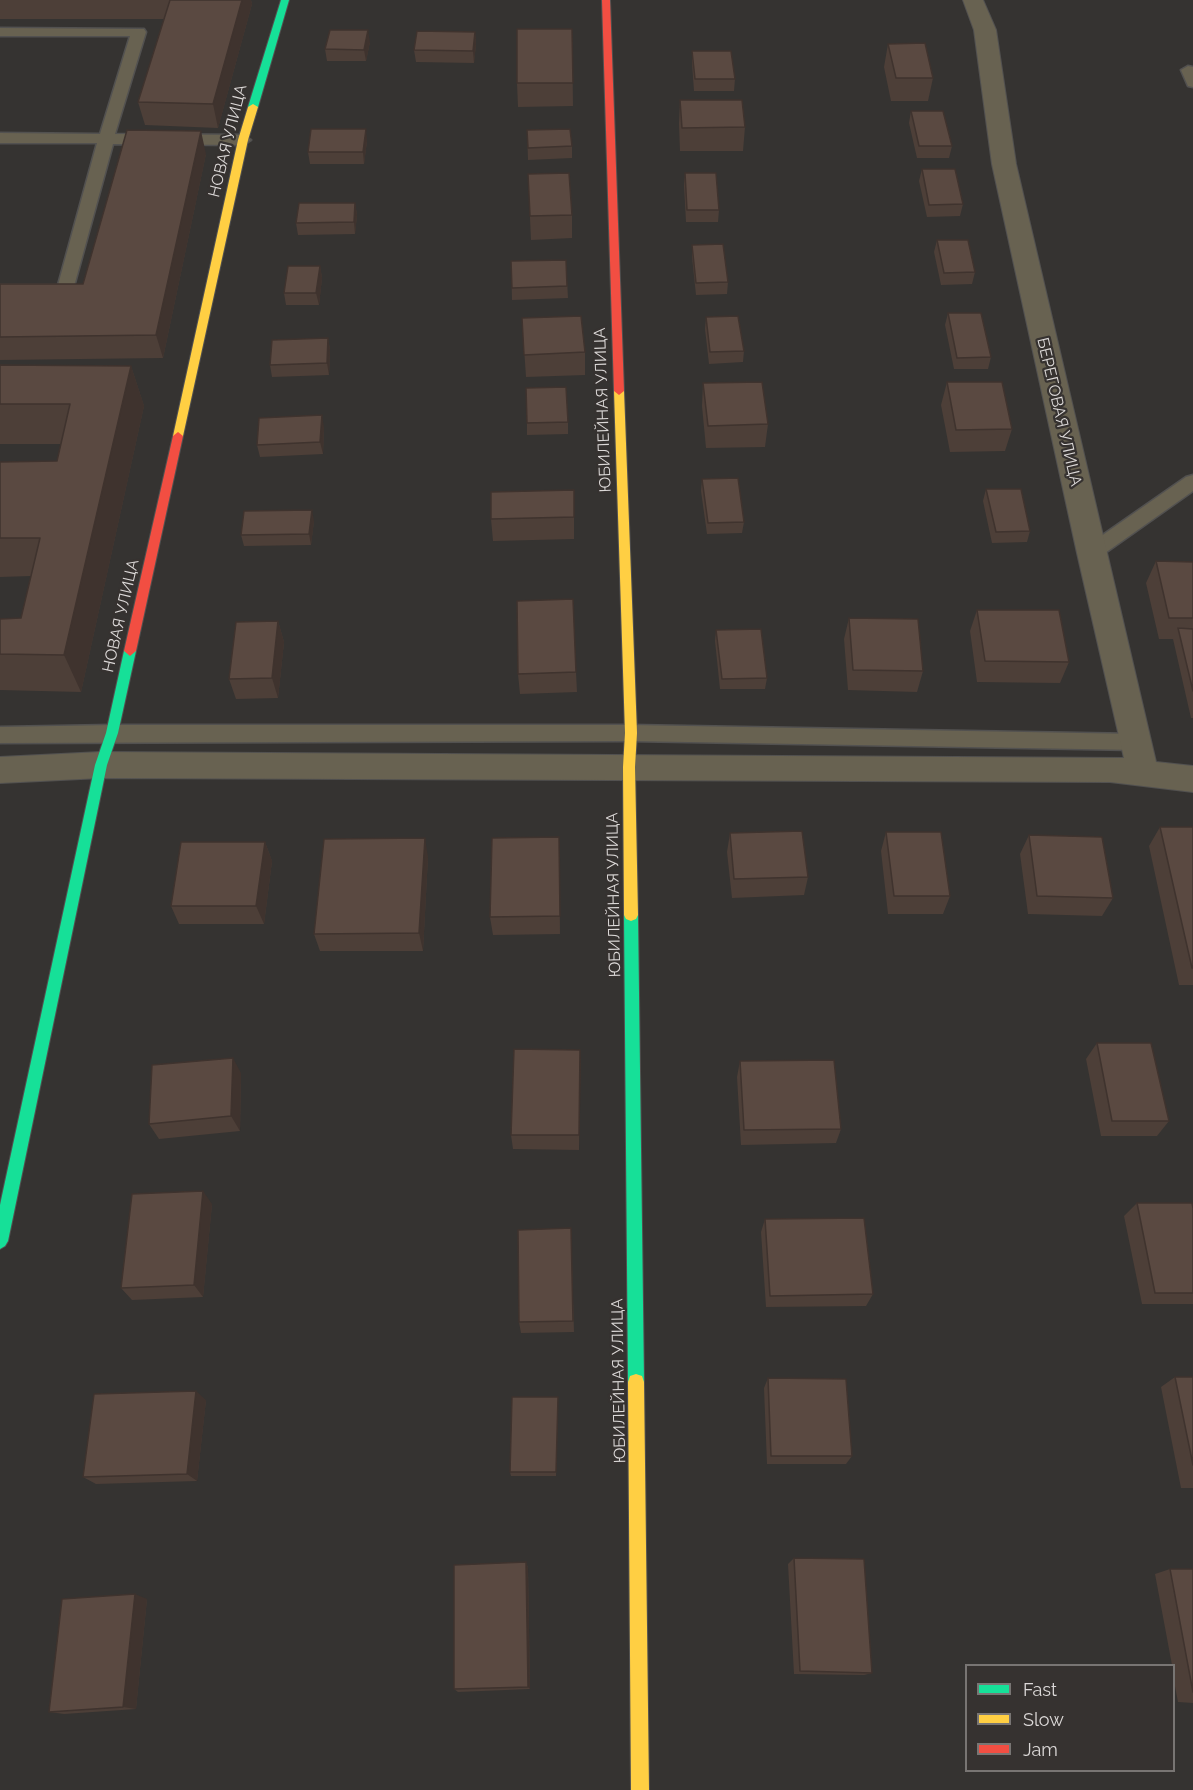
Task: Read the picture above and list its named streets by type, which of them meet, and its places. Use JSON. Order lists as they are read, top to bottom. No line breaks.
{"streets":{"street":["НОВАЯ УЛИЦА","ЮБИЛЕЙНАЯ УЛИЦА","БЕРЕГОВАЯ УЛИЦА"]},"legend":["Fast","Slow","Jam"]}
